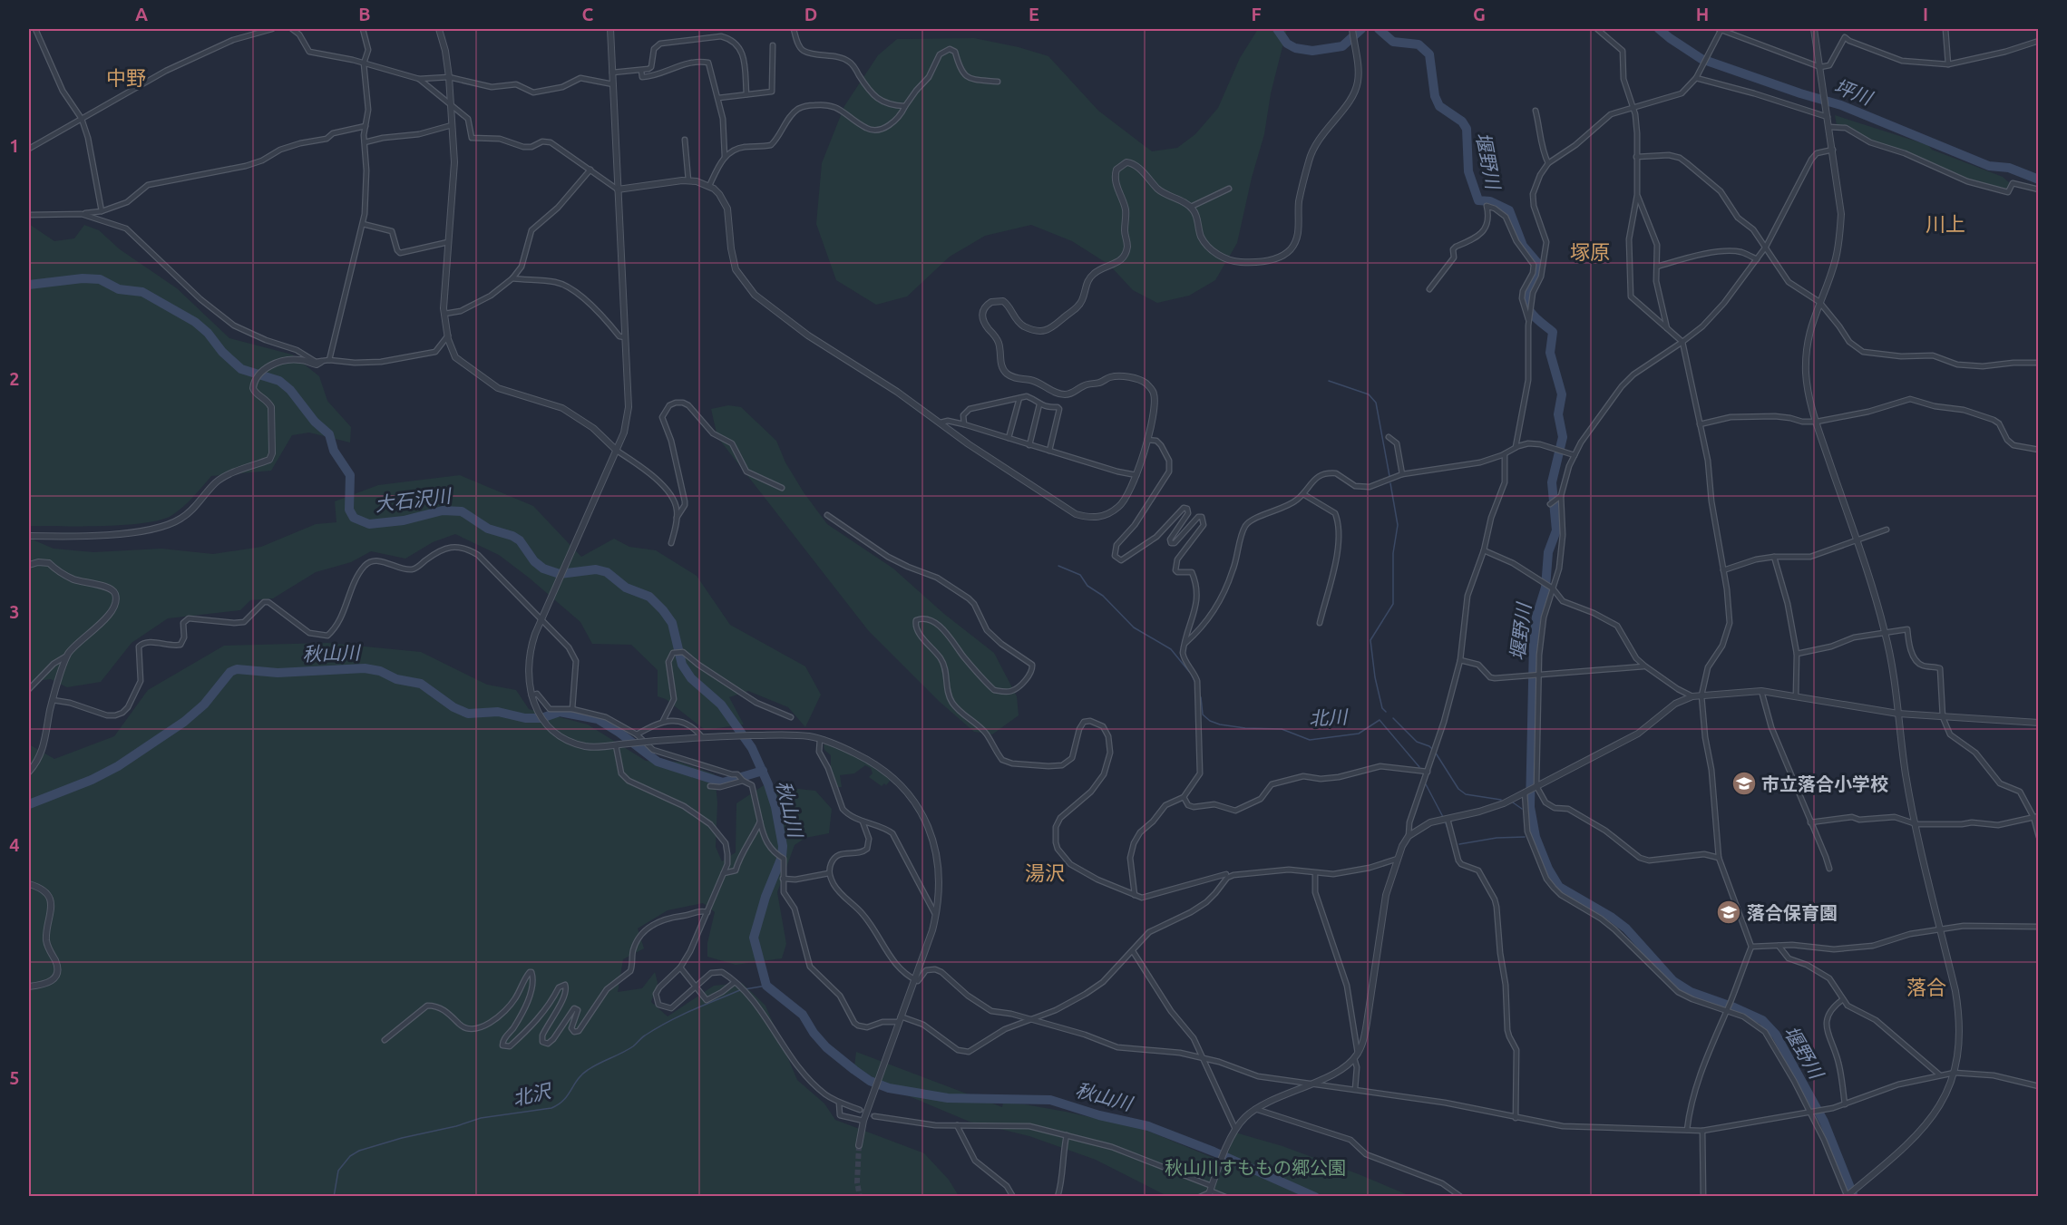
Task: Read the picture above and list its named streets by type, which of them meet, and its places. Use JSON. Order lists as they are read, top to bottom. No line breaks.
{"districts":["中野","川上","塚原","湯沢","落合"],"water":["坪川","堰野川","大石沢川","秋山川","北川","北沢"],"parks":["秋山川すももの郷公園"],"places":{"school or university":["市立落合小学校","落合保育園"]},"grid":{"columns":["A","B","C","D","E","F","G","H","I"],"rows":["1","2","3","4","5"]}}
